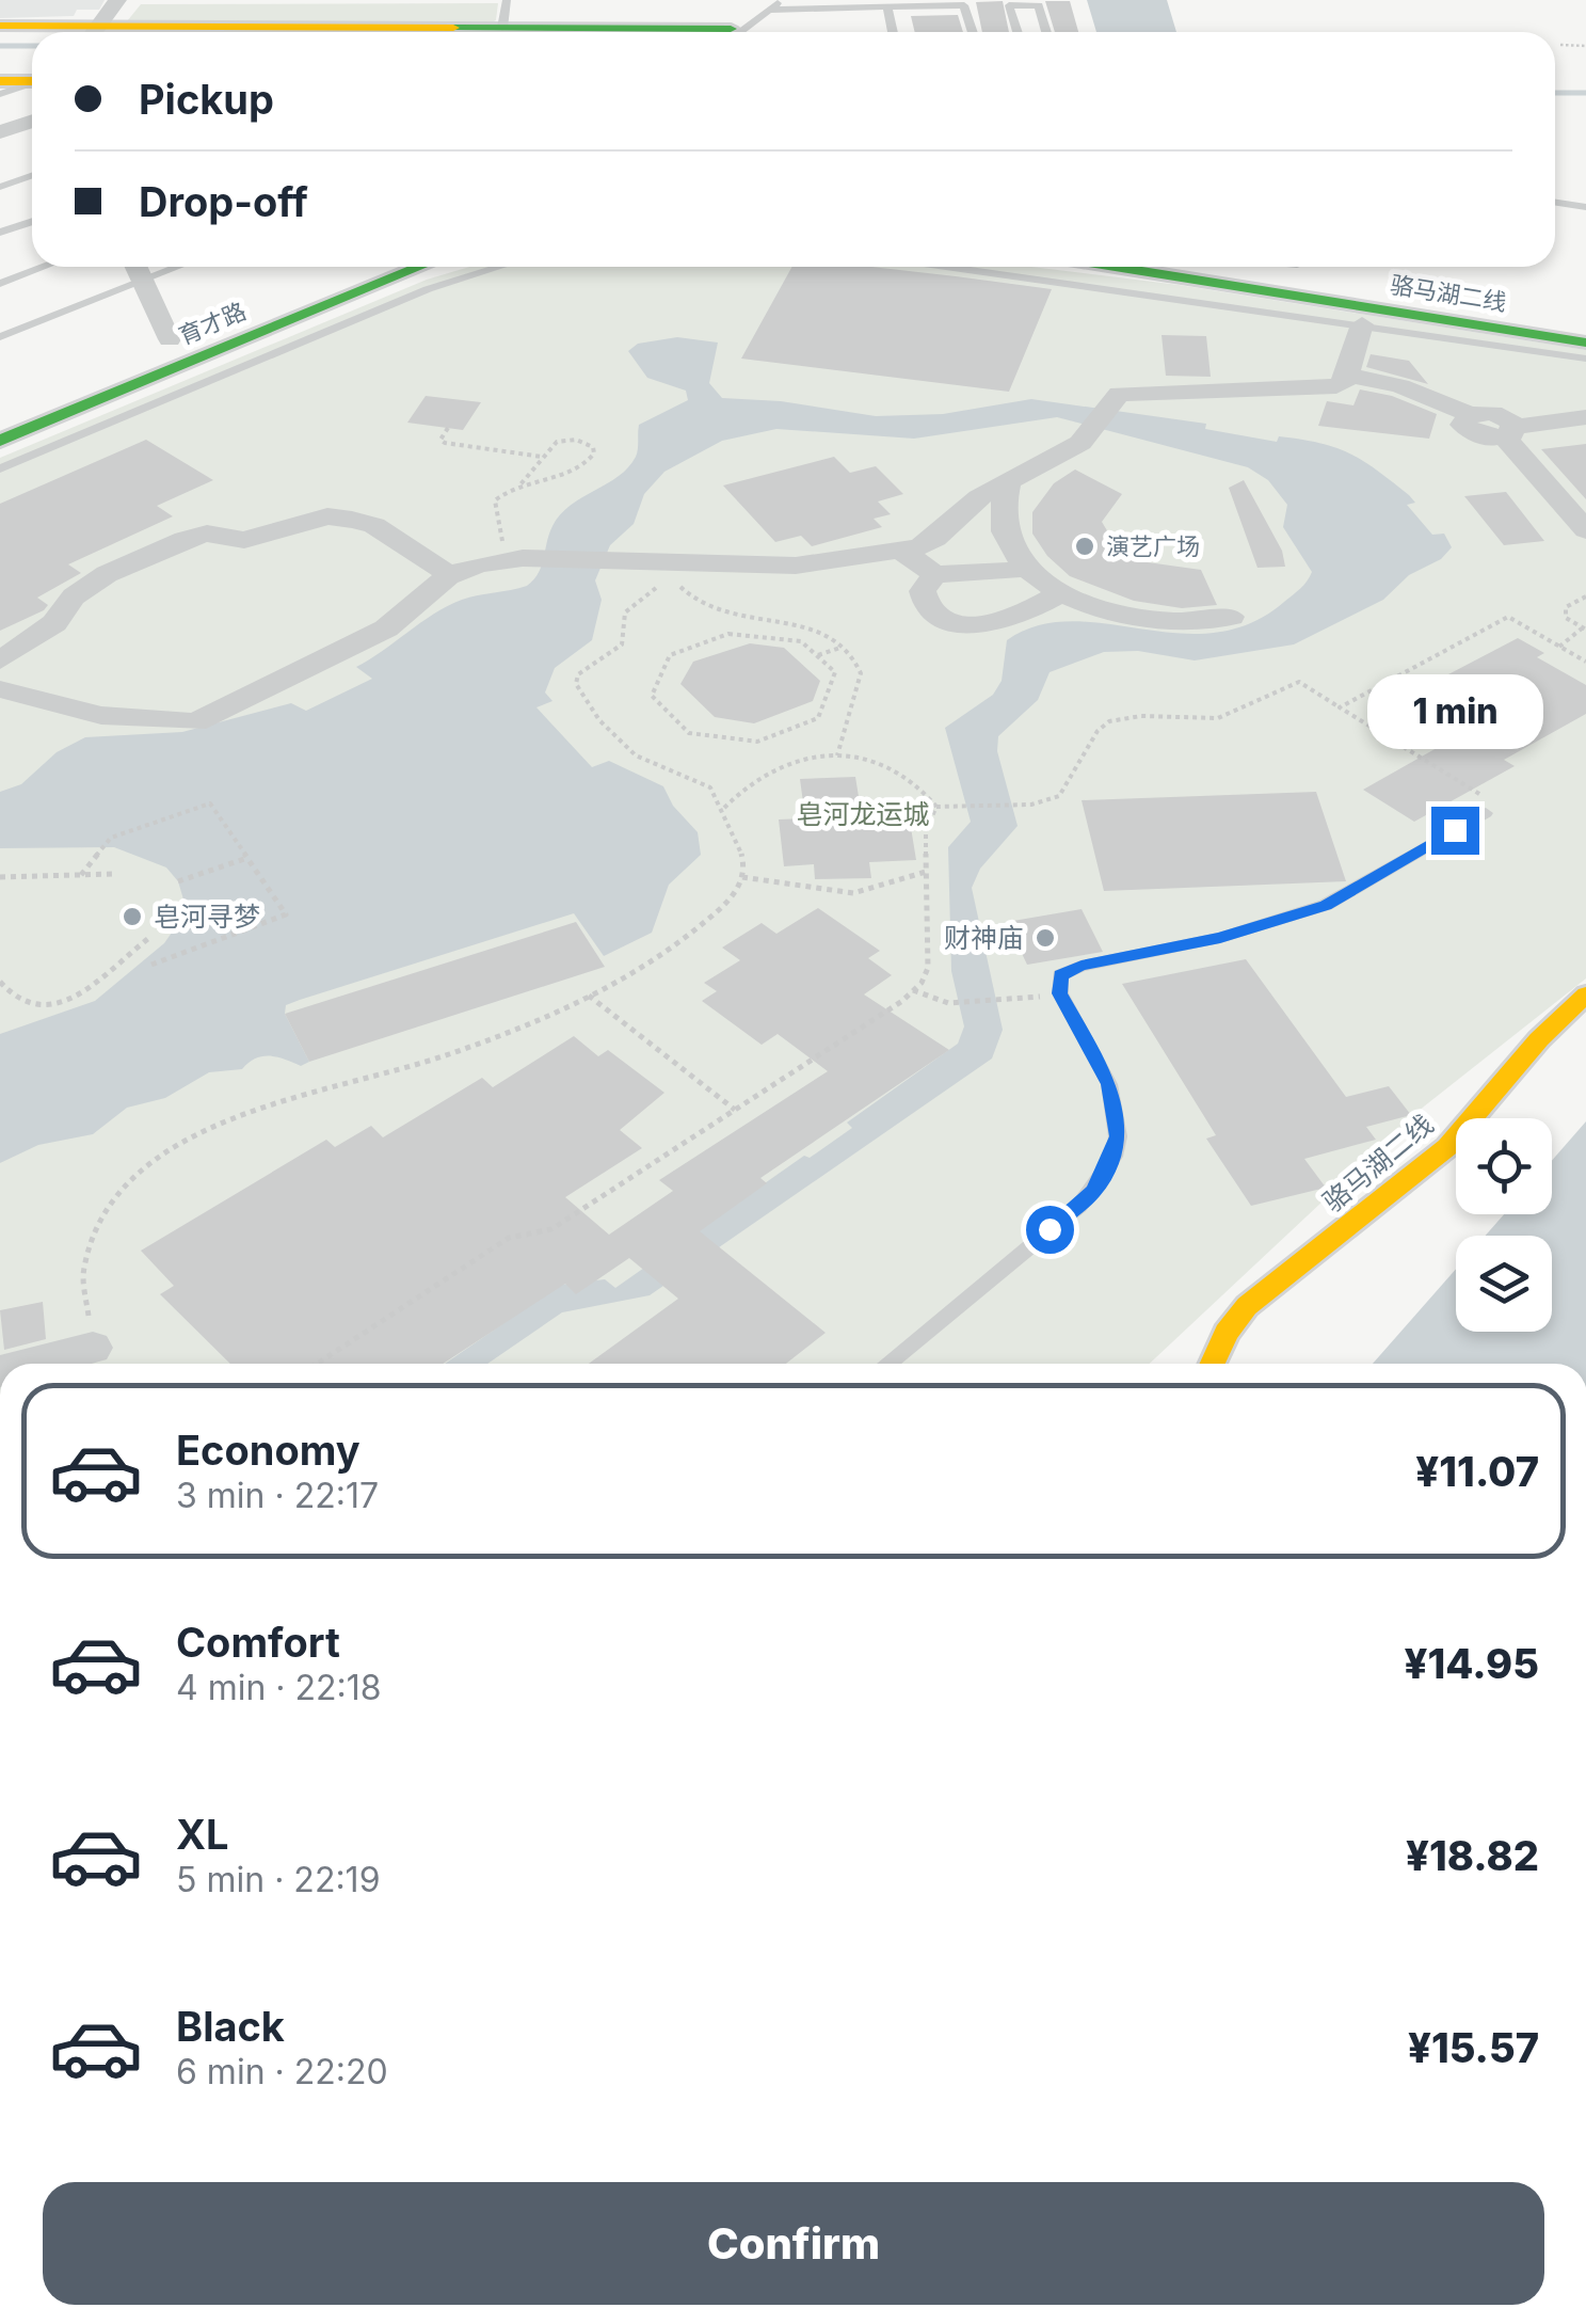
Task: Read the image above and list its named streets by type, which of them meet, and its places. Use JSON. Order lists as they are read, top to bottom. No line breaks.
{"streets":{"street":["骆马湖二线","育才路"]},"parks":["皂河龙运城"],"places":["演艺广场","皂河寻梦","财神庙"],"page":{"banner":["Pickup","Drop-off"],"bubble":"1 min","list":[{"name":"Economy","note":"3 min · 22:17","value":"¥11.07"},{"name":"Comfort","note":"4 min · 22:18","value":"¥14.95"},{"name":"XL","note":"5 min · 22:19","value":"¥18.82"},{"name":"Black","note":"6 min · 22:20","value":"¥15.57"}],"buttons":"Confirm"}}
